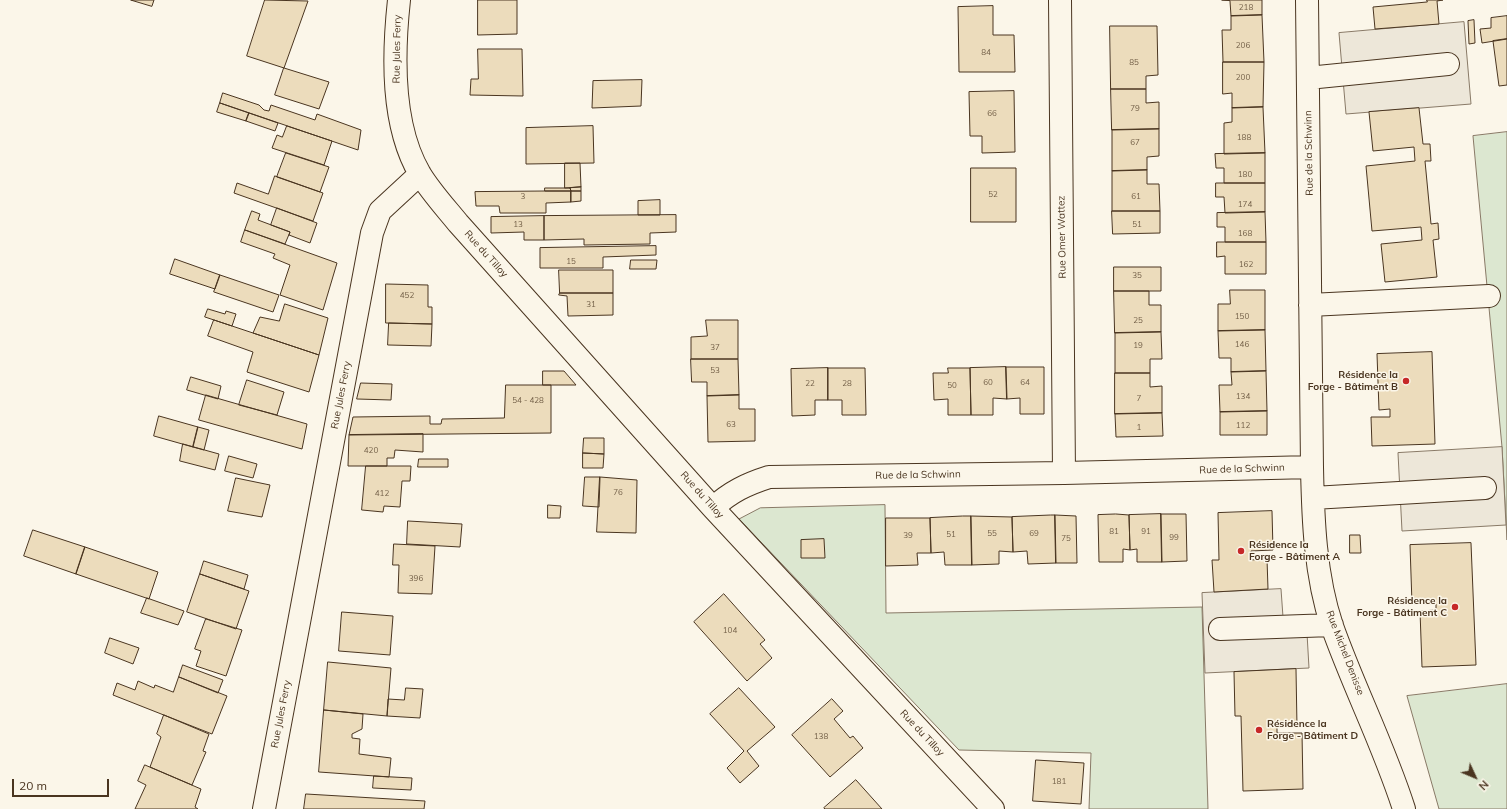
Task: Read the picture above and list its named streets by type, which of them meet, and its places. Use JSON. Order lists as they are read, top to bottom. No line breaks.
{"streets":{"street":["Rue Jules Ferry","Rue de la Schwinn","Rue Omer Wattez","Rue du Tilloy","Rue Michel Denisse"]},"crossings":[["Rue Jules Ferry","Rue du Tilloy"],["Rue de la Schwinn","Rue Omer Wattez"],["Rue de la Schwinn","Rue du Tilloy"],["Rue de la Schwinn","Rue Michel Denisse"]],"places":["Résidence la Forge - Bâtiment B","Résidence la Forge - Bâtiment A","Résidence la Forge - Bâtiment C","Résidence la Forge - Bâtiment D"],"house_numbers":["218","206","84","85","200","79","66","188","67","180","52","3","61","174","13","51","168","15","162","35","452","31","150","25","146","19","37","53","60","64","22","28","50","134","7","54 - 428","63","112","1","420","76","412","81","91","55","69","51","39","99","75","396","104","138","181"],"scale_bar":"20 m","north":"bottom right"}
